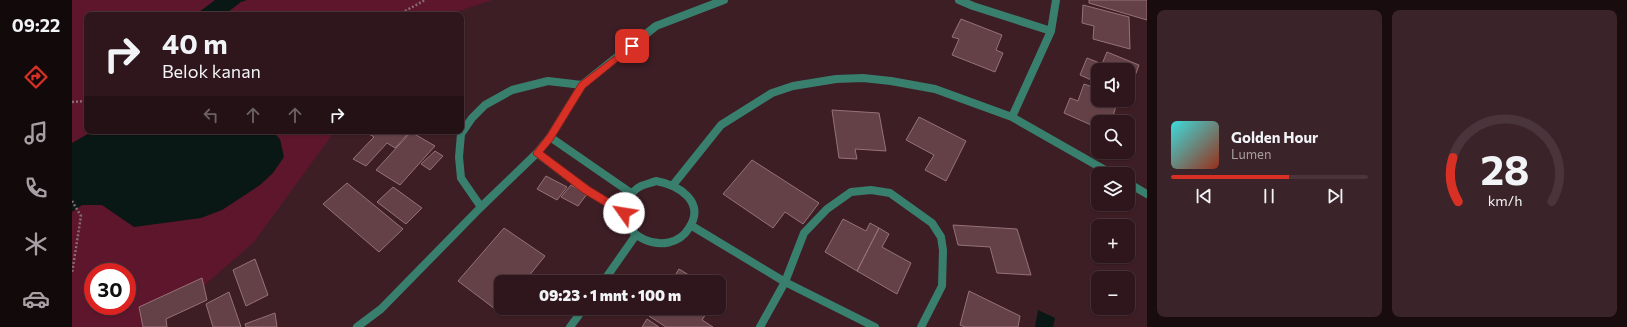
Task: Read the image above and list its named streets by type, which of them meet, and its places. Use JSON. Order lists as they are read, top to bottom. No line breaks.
{"page":{"tabs":"09:22","turn":["40 m","Belok kanan"],"map_buttons":["+","−"],"song":["Golden Hour","Lumen"],"limit":"30","trip":"09:23 · 1 mnt · 100 m","gauge":["28","km/h"]}}
